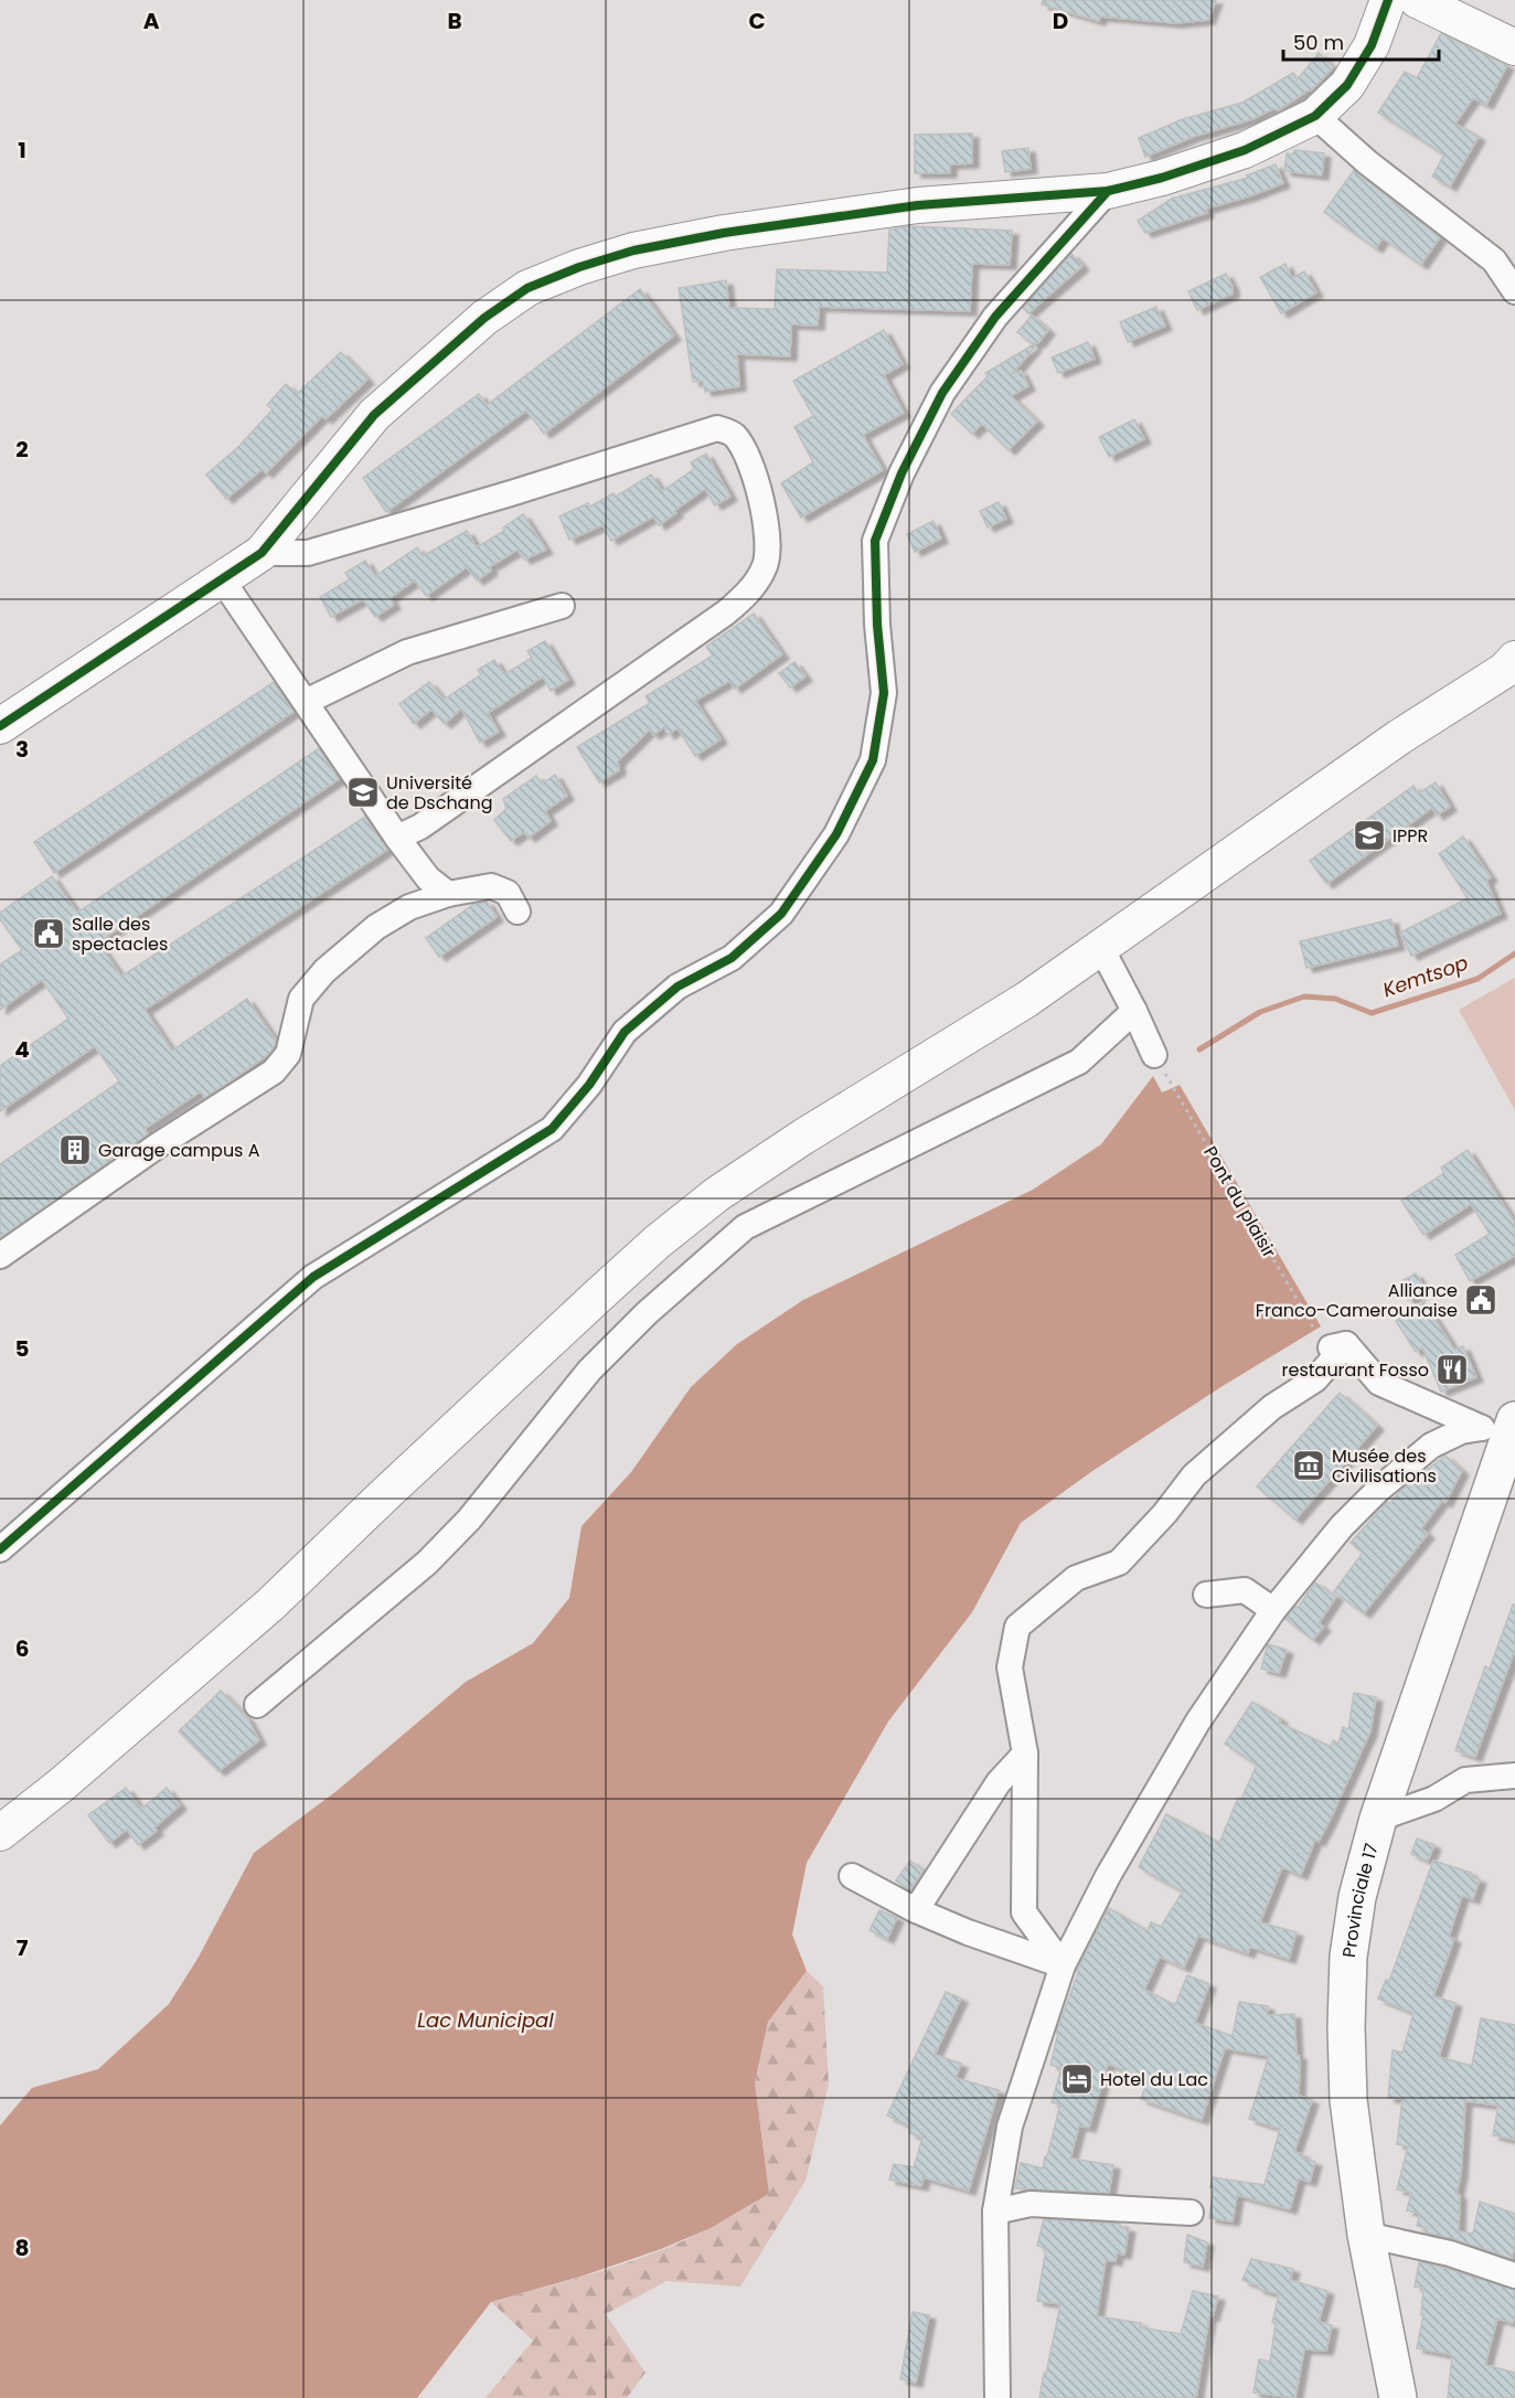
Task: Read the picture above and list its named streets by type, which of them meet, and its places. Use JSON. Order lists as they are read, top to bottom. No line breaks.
{"streets":{"main road":["Provinciale 17"],"path":["Pont du plaisir"]},"water":["Kemtsop","Lac Municipal"],"places":{"school or university":["Université de Dschang","IPPR"],"public building":["Salle des spectacles","Alliance Franco-Camerounaise"],"building":["Garage campus A"],"restaurant":["restaurant Fosso"],"museum":["Musée des Civilisations"],"hotel":["Hotel du Lac"]},"scale_bar":"50 m","grid":{"columns":["A","B","C","D"],"rows":["1","2","3","4","5","6","7","8"]}}
